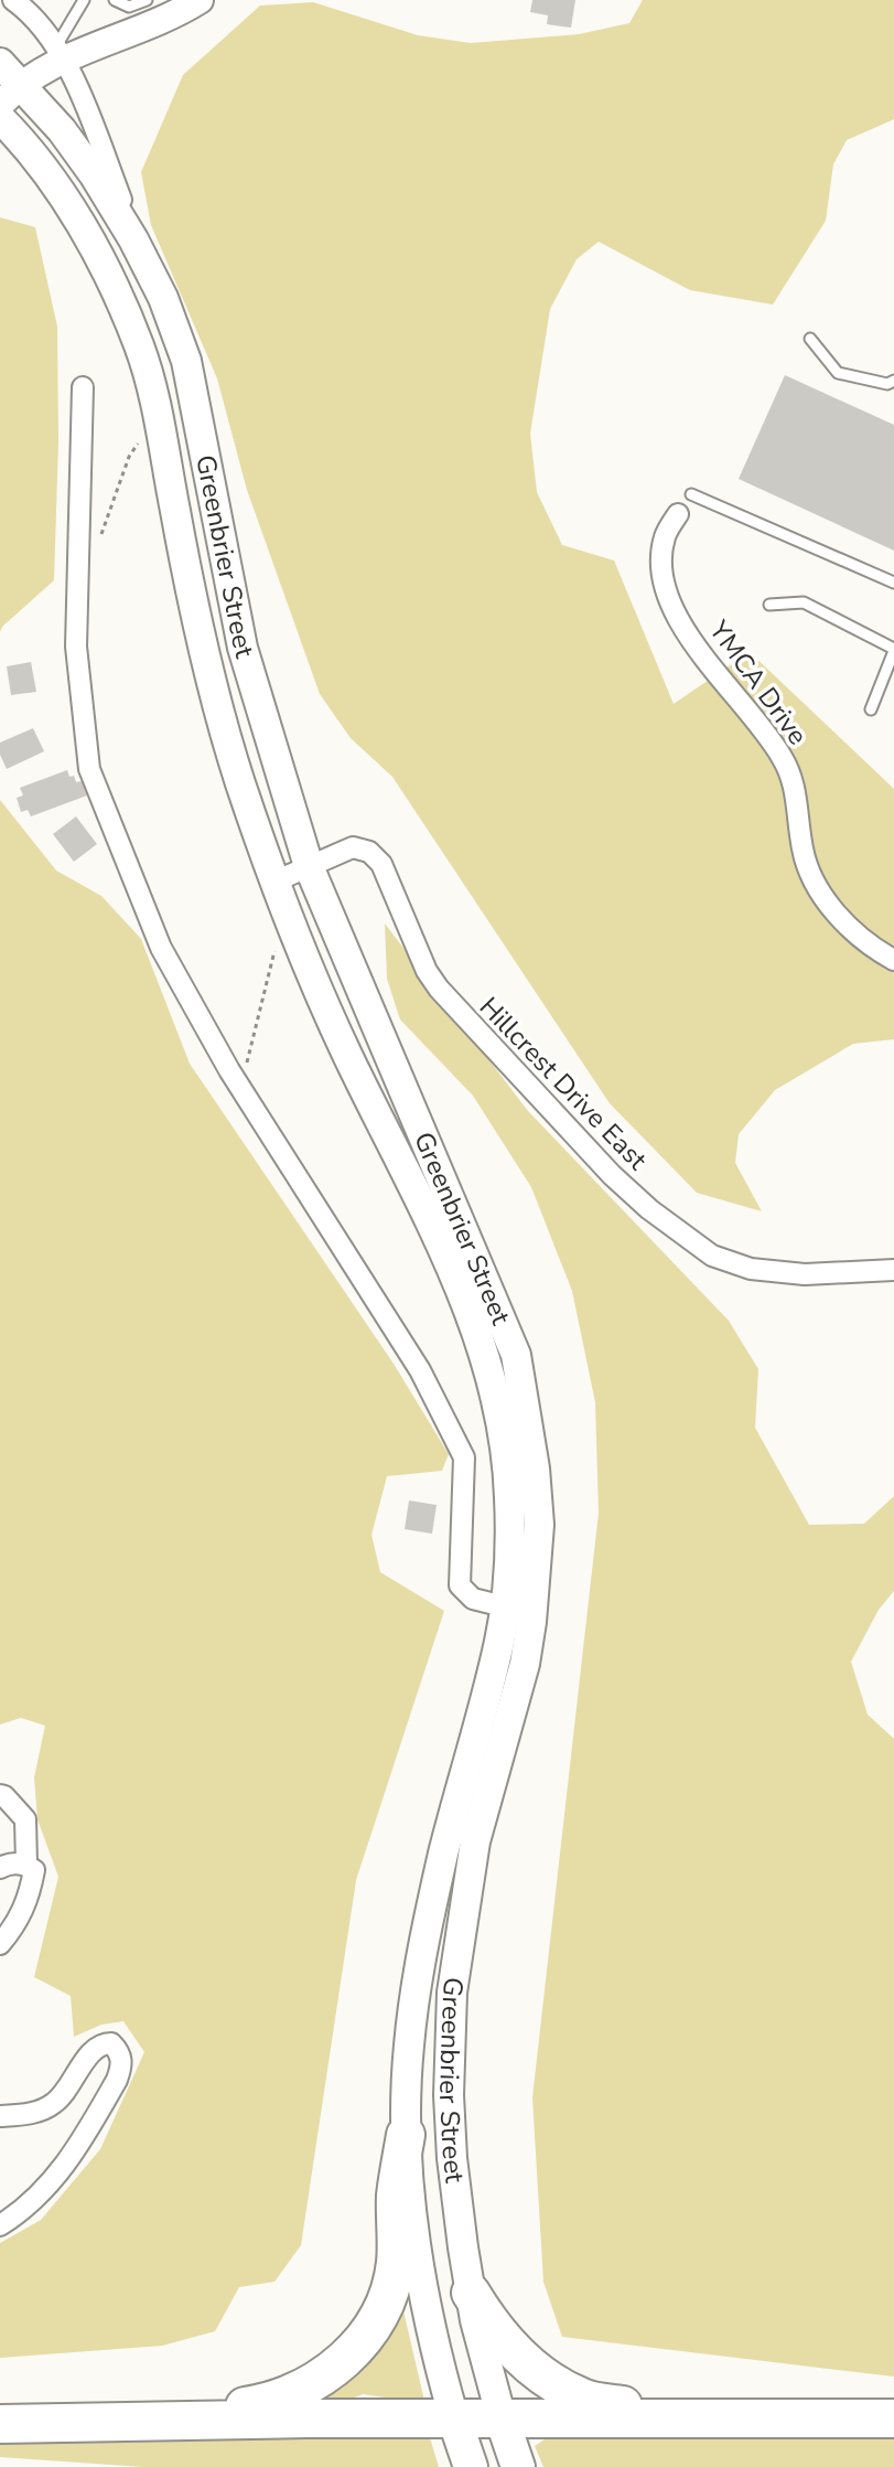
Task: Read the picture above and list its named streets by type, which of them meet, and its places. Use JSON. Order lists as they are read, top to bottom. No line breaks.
{"streets":{"main road":["Greenbrier Street"],"street":["YMCA Drive","Hillcrest Drive East"]},"crossings":[["Greenbrier Street","Hillcrest Drive East"]]}
